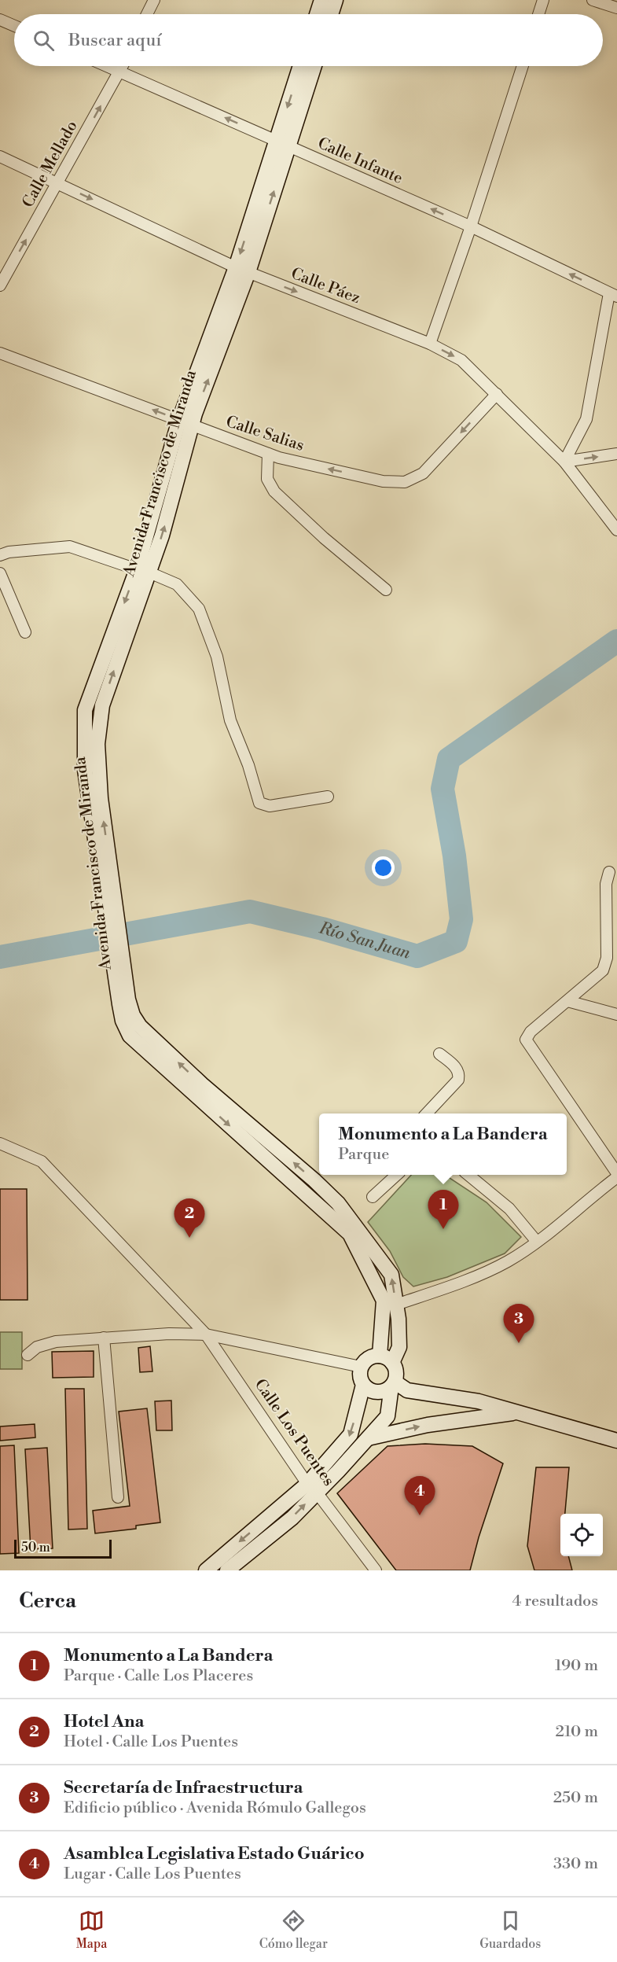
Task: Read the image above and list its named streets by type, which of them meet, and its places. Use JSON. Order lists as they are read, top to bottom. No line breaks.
{"streets":{"main road":["Avenida Francisco de Miranda"],"street":["Calle Infante","Calle Mellado","Calle Páez","Calle Salias","Calle Los Puentes"]},"crossings":[["Calle Infante","Calle Mellado"],["Calle Infante","Avenida Francisco de Miranda"],["Calle Mellado","Calle Páez"],["Calle Páez","Calle Salias"],["Calle Páez","Avenida Francisco de Miranda"],["Calle Salias","Avenida Francisco de Miranda"]],"one_way":["Calle Infante","Calle Mellado","Calle Páez","Calle Salias"],"water":["Río San Juan"],"scale_bar":"50 m","page":{"search":"Buscar aquí","popup":["Monumento a La Bandera","Parque"],"pins":["1","2","3","4"],"scale":"50 m","heading":["Cerca","4 resultados"],"list":[{"mark":"1","name":"Monumento a La Bandera","note":"Parque · Calle Los Placeres","value":"190 m"},{"mark":"2","name":"Hotel Ana","note":"Hotel · Calle Los Puentes","value":"210 m"},{"mark":"3","name":"Secretaría de Infraestructura","note":"Edificio público · Avenida Rómulo Gallegos","value":"250 m"},{"mark":"4","name":"Asamblea Legislativa Estado Guárico","note":"Lugar · Calle Los Puentes","value":"330 m"}],"nav":["Mapa","Cómo llegar","Guardados"]}}
